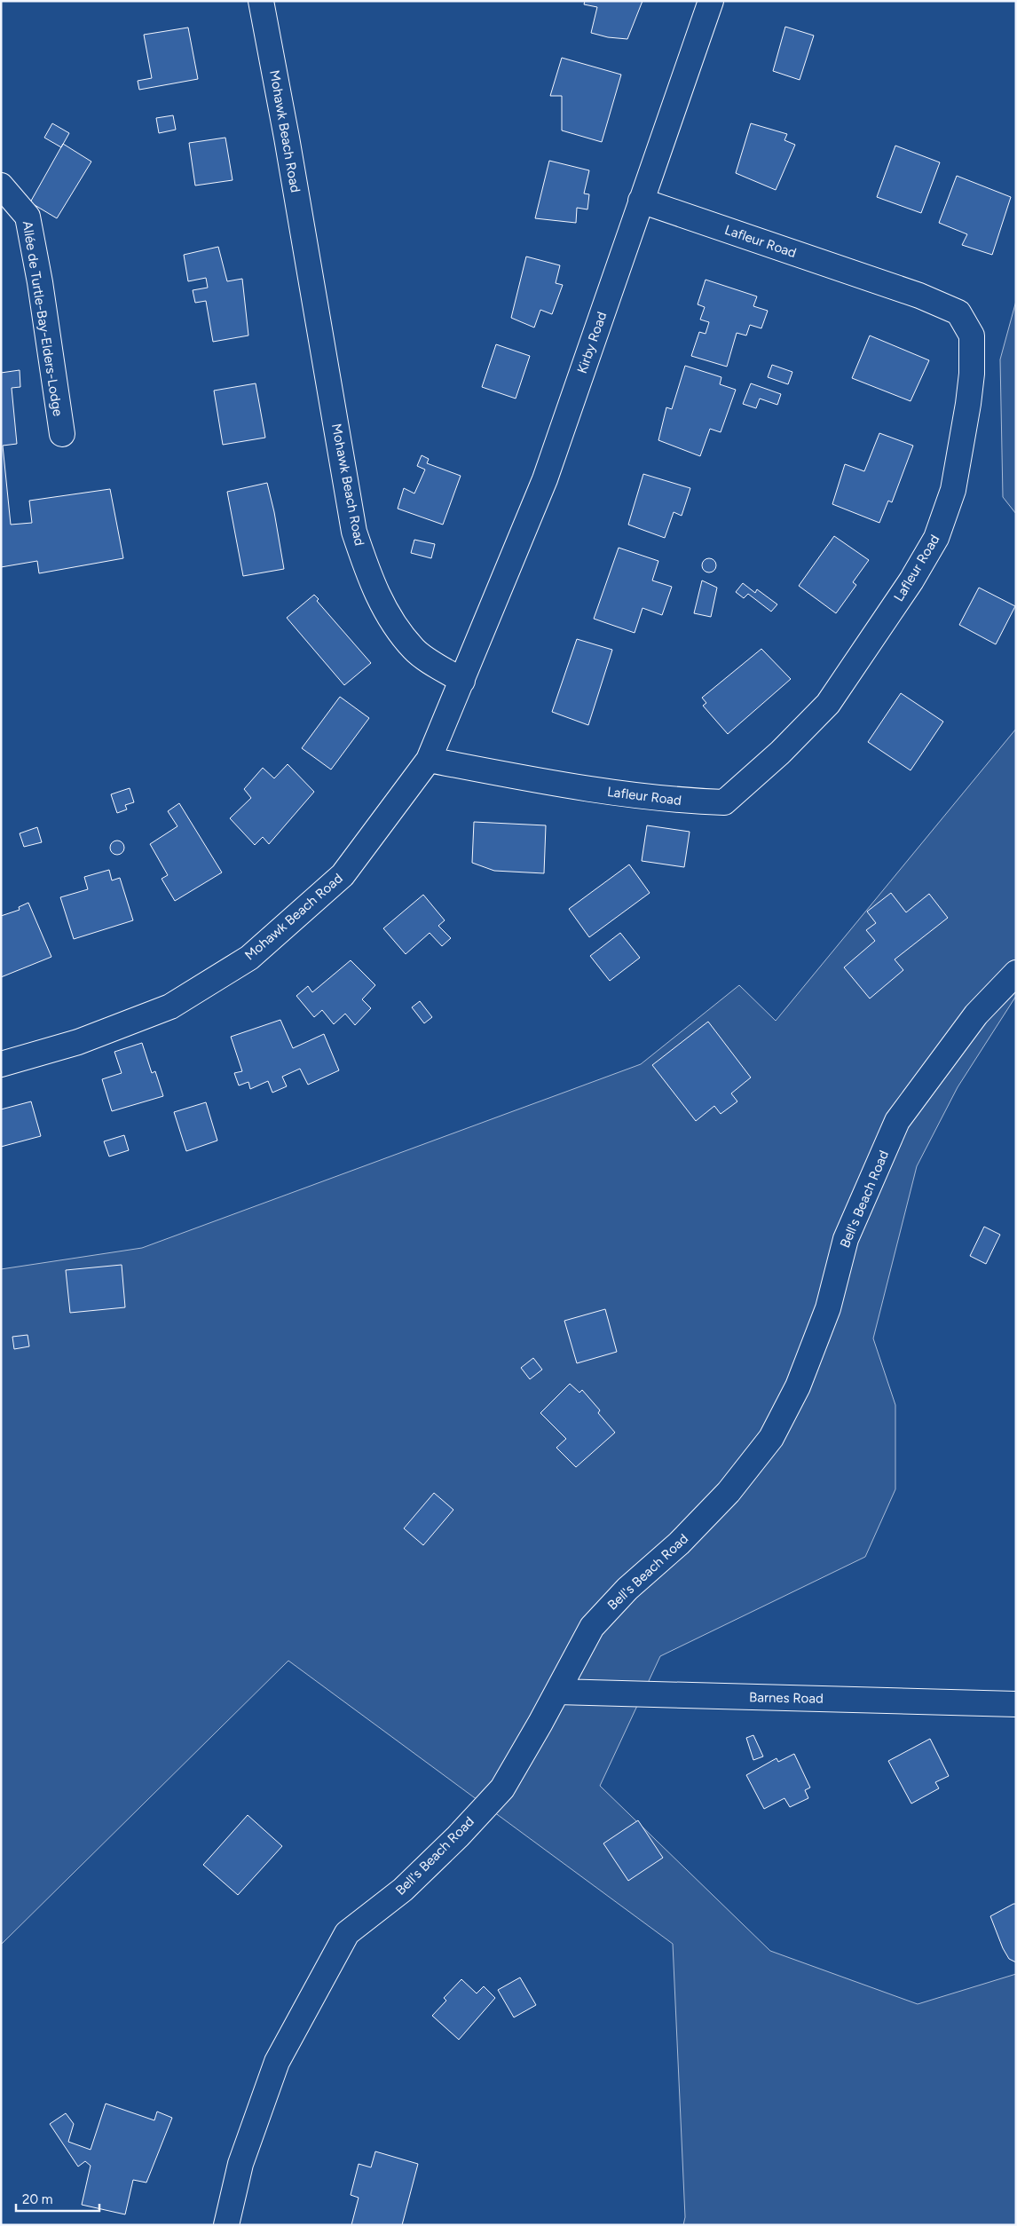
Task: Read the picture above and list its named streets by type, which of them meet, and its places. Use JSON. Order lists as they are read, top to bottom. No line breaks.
{"streets":{"street":["Mohawk Beach Road","Lafleur Road","Allée de Turtle-Bay-Elders-Lodge","Kirby Road","Bell's Beach Road","Barnes Road"]},"crossings":[["Mohawk Beach Road","Lafleur Road"],["Mohawk Beach Road","Kirby Road"],["Lafleur Road","Kirby Road"],["Bell's Beach Road","Barnes Road"]],"scale_bar":"20 m"}
